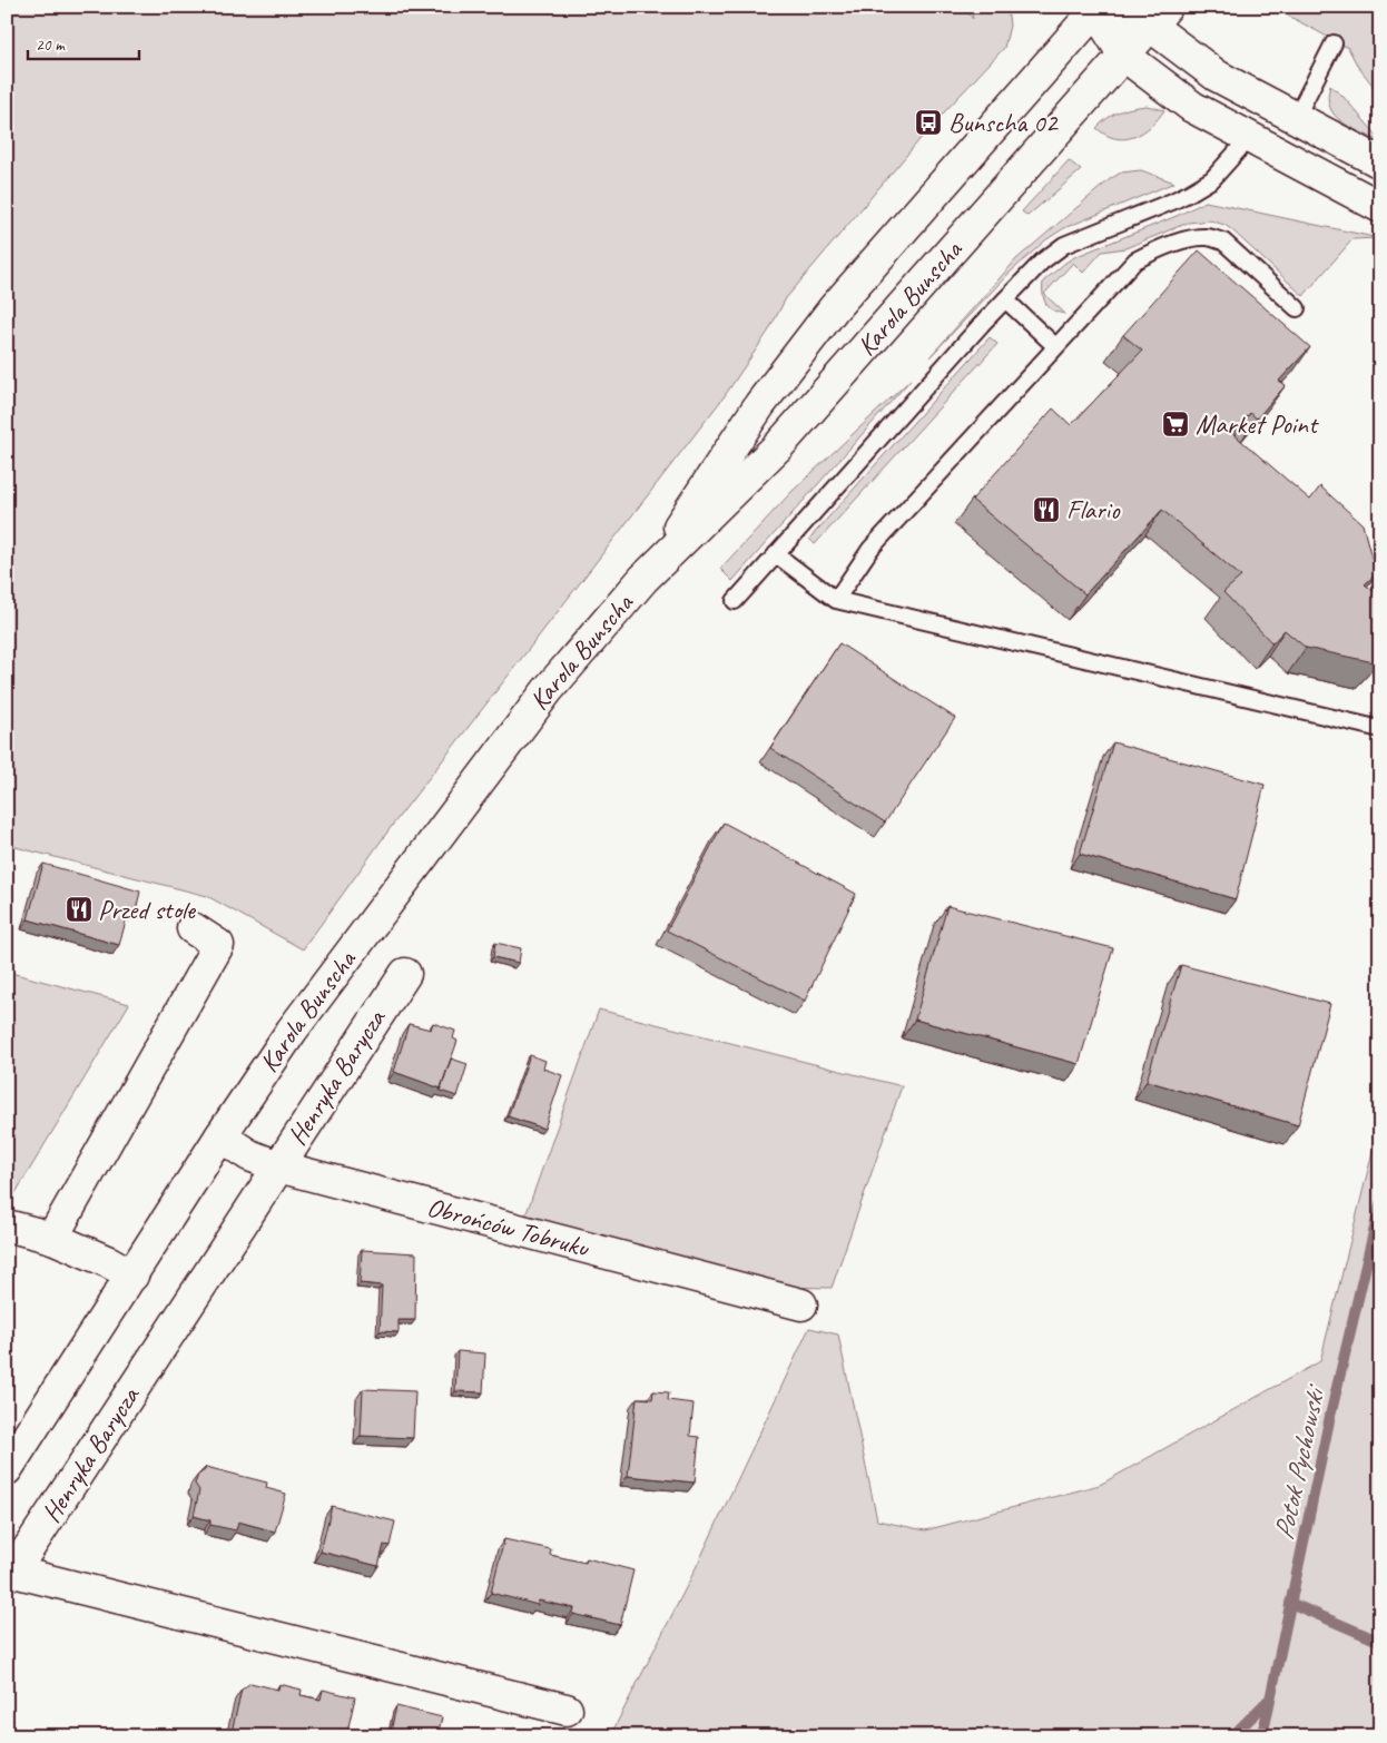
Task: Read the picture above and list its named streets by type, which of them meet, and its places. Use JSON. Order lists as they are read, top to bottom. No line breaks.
{"streets":{"street":["Karola Bunscha","Henryka Barycza","Obrońców Tobruku"]},"crossings":[["Karola Bunscha","Obrońców Tobruku"],["Henryka Barycza","Obrońców Tobruku"]],"water":["Potok Pychowski"],"places":{"bus stop":["Bunscha 02"],"supermarket":["Market Point"],"restaurant":["Flario","Przed stole"]},"scale_bar":"20 m"}
